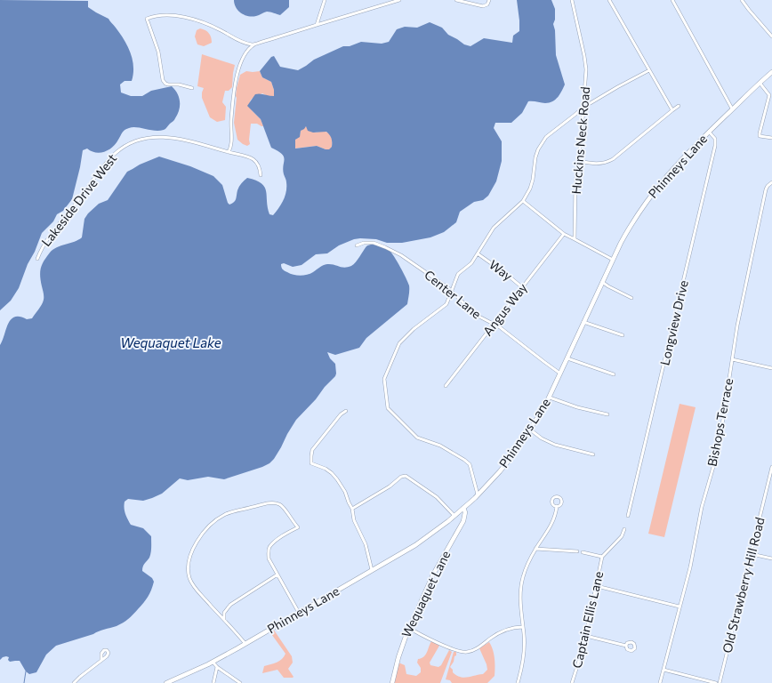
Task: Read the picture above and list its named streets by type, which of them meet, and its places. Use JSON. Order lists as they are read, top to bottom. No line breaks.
{"streets":{"main road":["Phinneys Lane","Wequaquet Lane"],"street":["Huckins Neck Road","Lakeside Drive West","Way","Center Lane","Angus Way","Longview Drive","Bishops Terrace","Old Strawberry Hill Road","Captain Ellis Lane"]},"crossings":[["Phinneys Lane","Center Lane"],["Phinneys Lane","Longview Drive"],["Phinneys Lane","Wequaquet Lane"],["Way","Angus Way"],["Center Lane","Angus Way"]],"water":["Wequaquet Lake"]}
